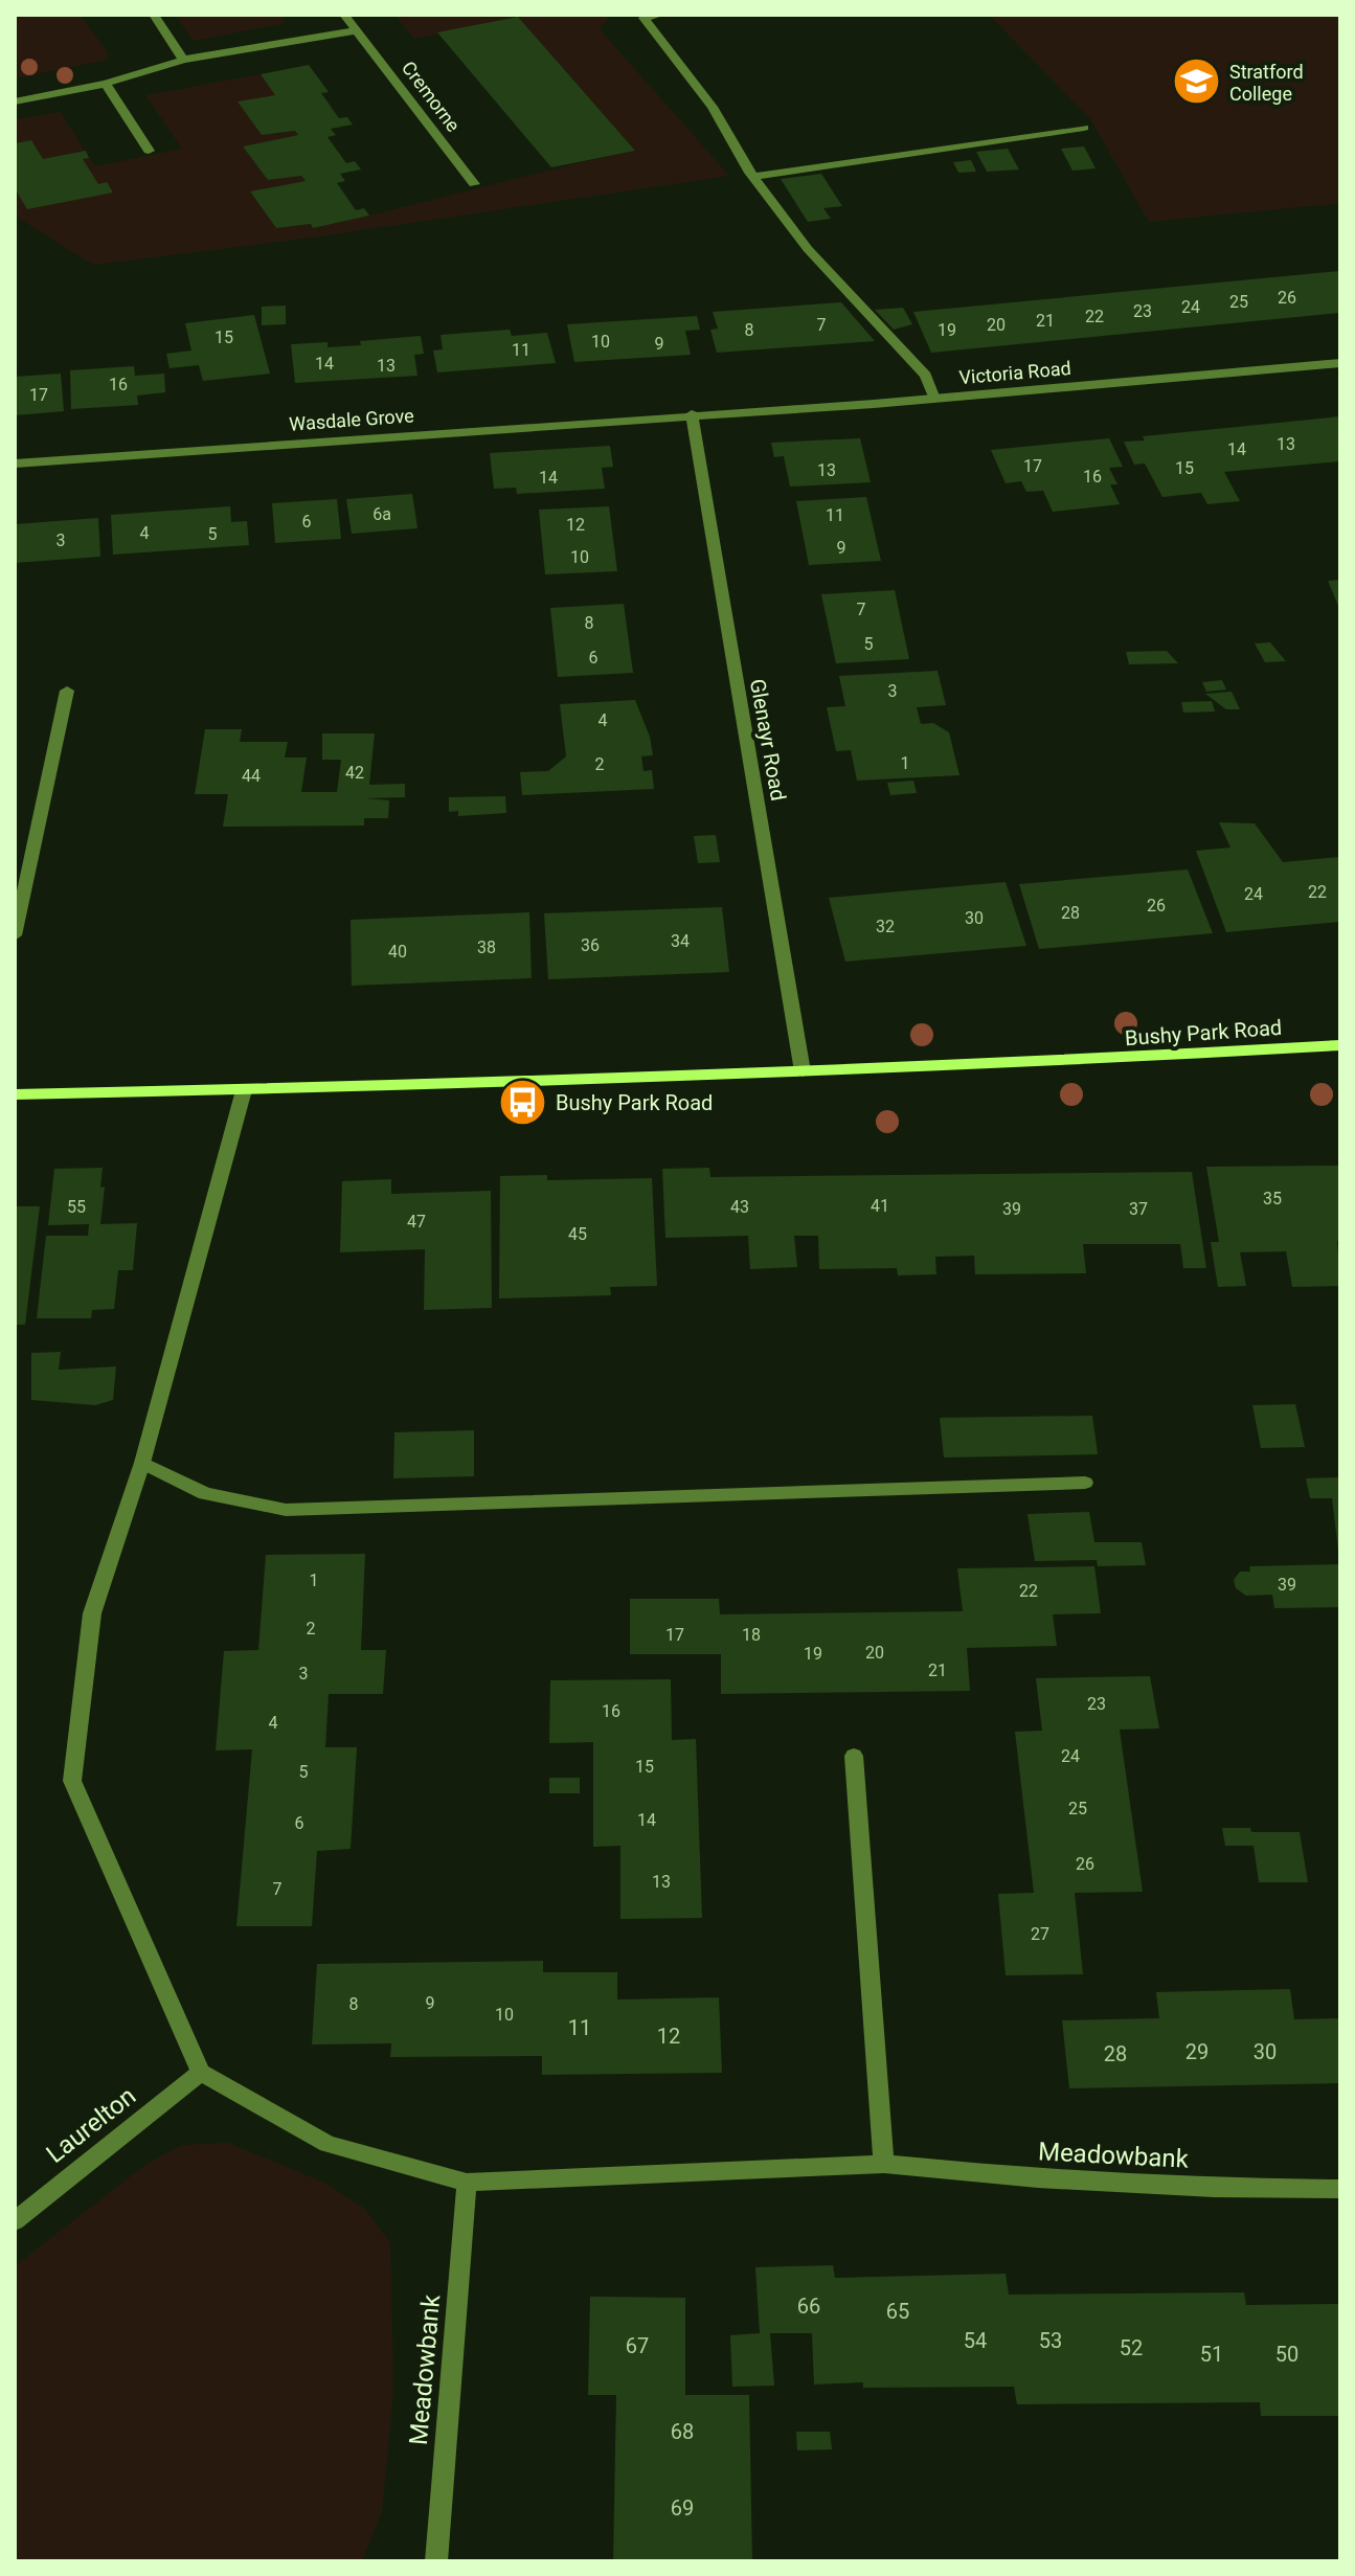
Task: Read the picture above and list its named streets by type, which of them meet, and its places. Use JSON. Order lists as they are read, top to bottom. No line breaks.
{"streets":{"street":["Cremorne","Victoria Road","Wasdale Grove","Glenayr Road","Bushy Park Road","Laurelton","Meadowbank"]},"crossings":[["Victoria Road","Wasdale Grove"],["Victoria Road","Glenayr Road"],["Wasdale Grove","Glenayr Road"],["Glenayr Road","Bushy Park Road"],["Laurelton","Meadowbank"]],"places":{"school or university":["Stratford College"],"bus stop":["Bushy Park Road"]},"house_numbers":["26","25","24","23","22","21","7","20","8","19","15","10","9","11","14","13","16","17","13","14","17","15","13","16","14","6a","11","6","12","4","5","3","9","10","7","8","5","6","3","4","1","2","42","44","22","24","26","28","30","32","34","36","38","40","35","41","55","43","39","37","47","45","1","39","22","2","17","18","20","19","21","3","23","16","4","24","15","5","25","14","6","26","13","7","27","9","8","10","11","12","29","30","28","66","65","54","53","67","52","51","50","68","69"]}
